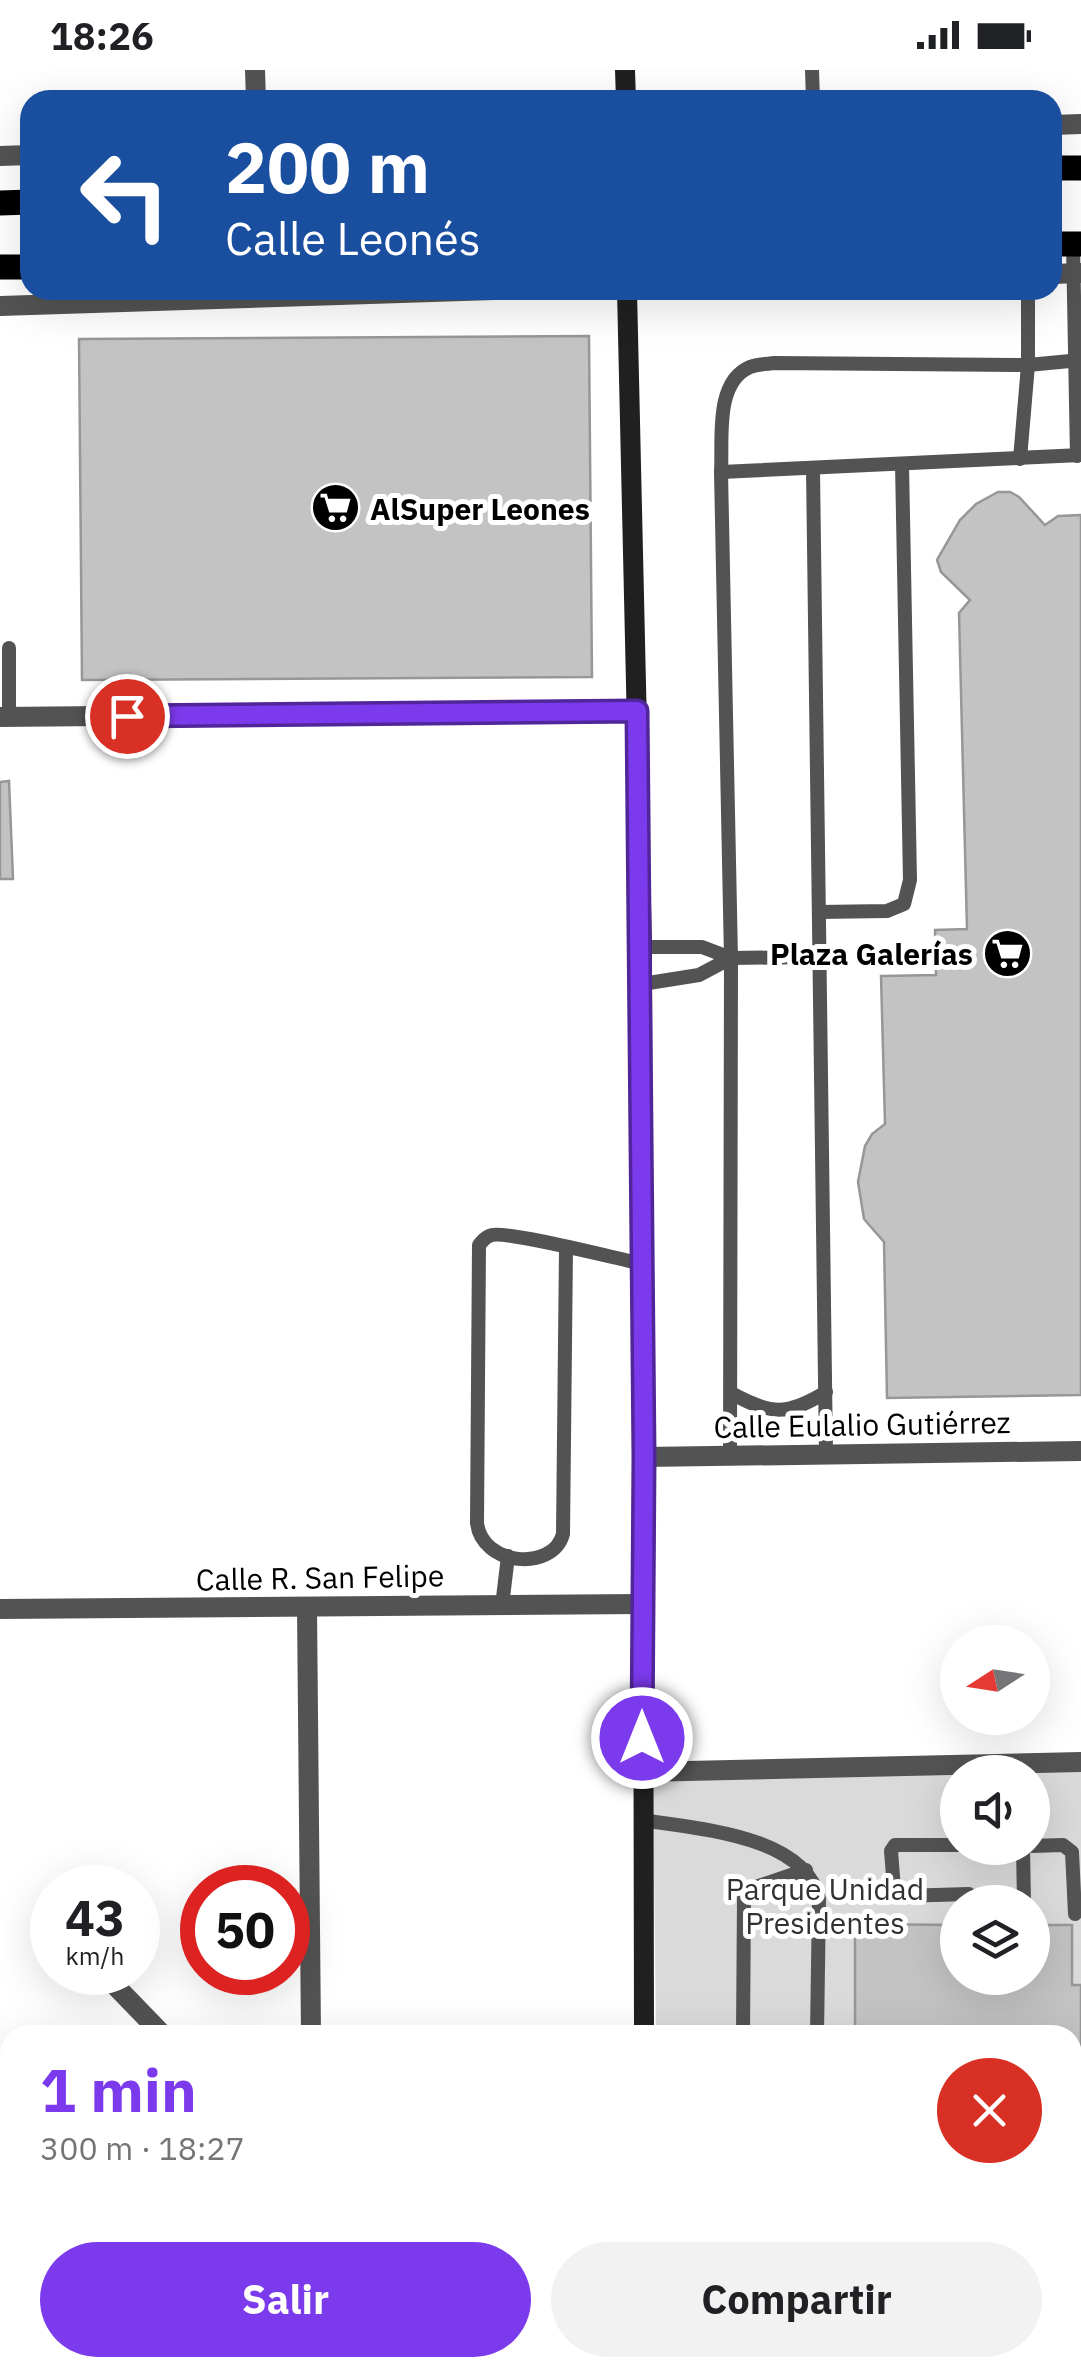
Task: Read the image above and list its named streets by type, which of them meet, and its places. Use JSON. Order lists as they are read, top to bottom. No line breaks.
{"streets":{"street":["Calle Eulalio Gutiérrez","Calle R. San Felipe"]},"parks":["Parque Unidad Presidentes"],"places":{"supermarket":["AlSuper Leones","Plaza Galerías"]},"north":"left","page":{"status":"18:26","turn":["200 m","Calle Leonés"],"speed":"43 km/h","limit":"50","heading":["1 min","300 m · 18:27"],"buttons":["Salir","Compartir"]}}
